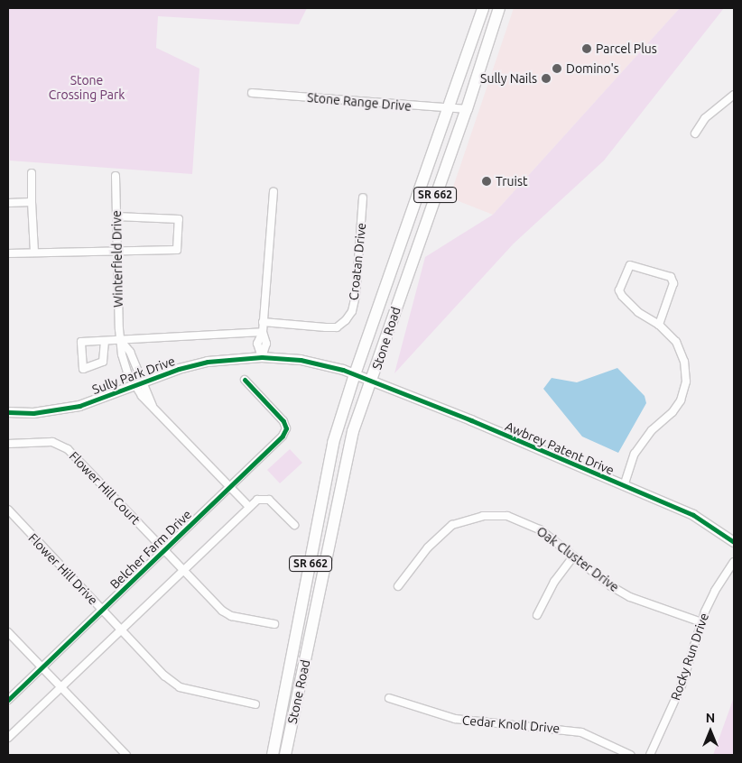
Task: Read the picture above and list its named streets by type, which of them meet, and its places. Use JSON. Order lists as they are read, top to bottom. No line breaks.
{"streets":{"main road":["SR 662","Stone Road"],"street":["Stone Range Drive","Winterfield Drive","Croatan Drive","Sully Park Drive","Awbrey Patent Drive","Flower Hill Court","Belcher Farm Drive","Oak Cluster Drive","Flower Hill Drive","Rocky Run Drive","Cedar Knoll Drive"]},"crossings":[["Stone Range Drive","Stone Road"],["Stone Road","Sully Park Drive"],["Stone Road","Awbrey Patent Drive"],["Sully Park Drive","Awbrey Patent Drive"],["Flower Hill Court","Belcher Farm Drive"],["Belcher Farm Drive","Flower Hill Drive"],["Oak Cluster Drive","Rocky Run Drive"]],"parks":["Stone Crossing Park"],"places":["Parcel Plus","Domino's","Sully Nails","Truist"],"north":"top"}
